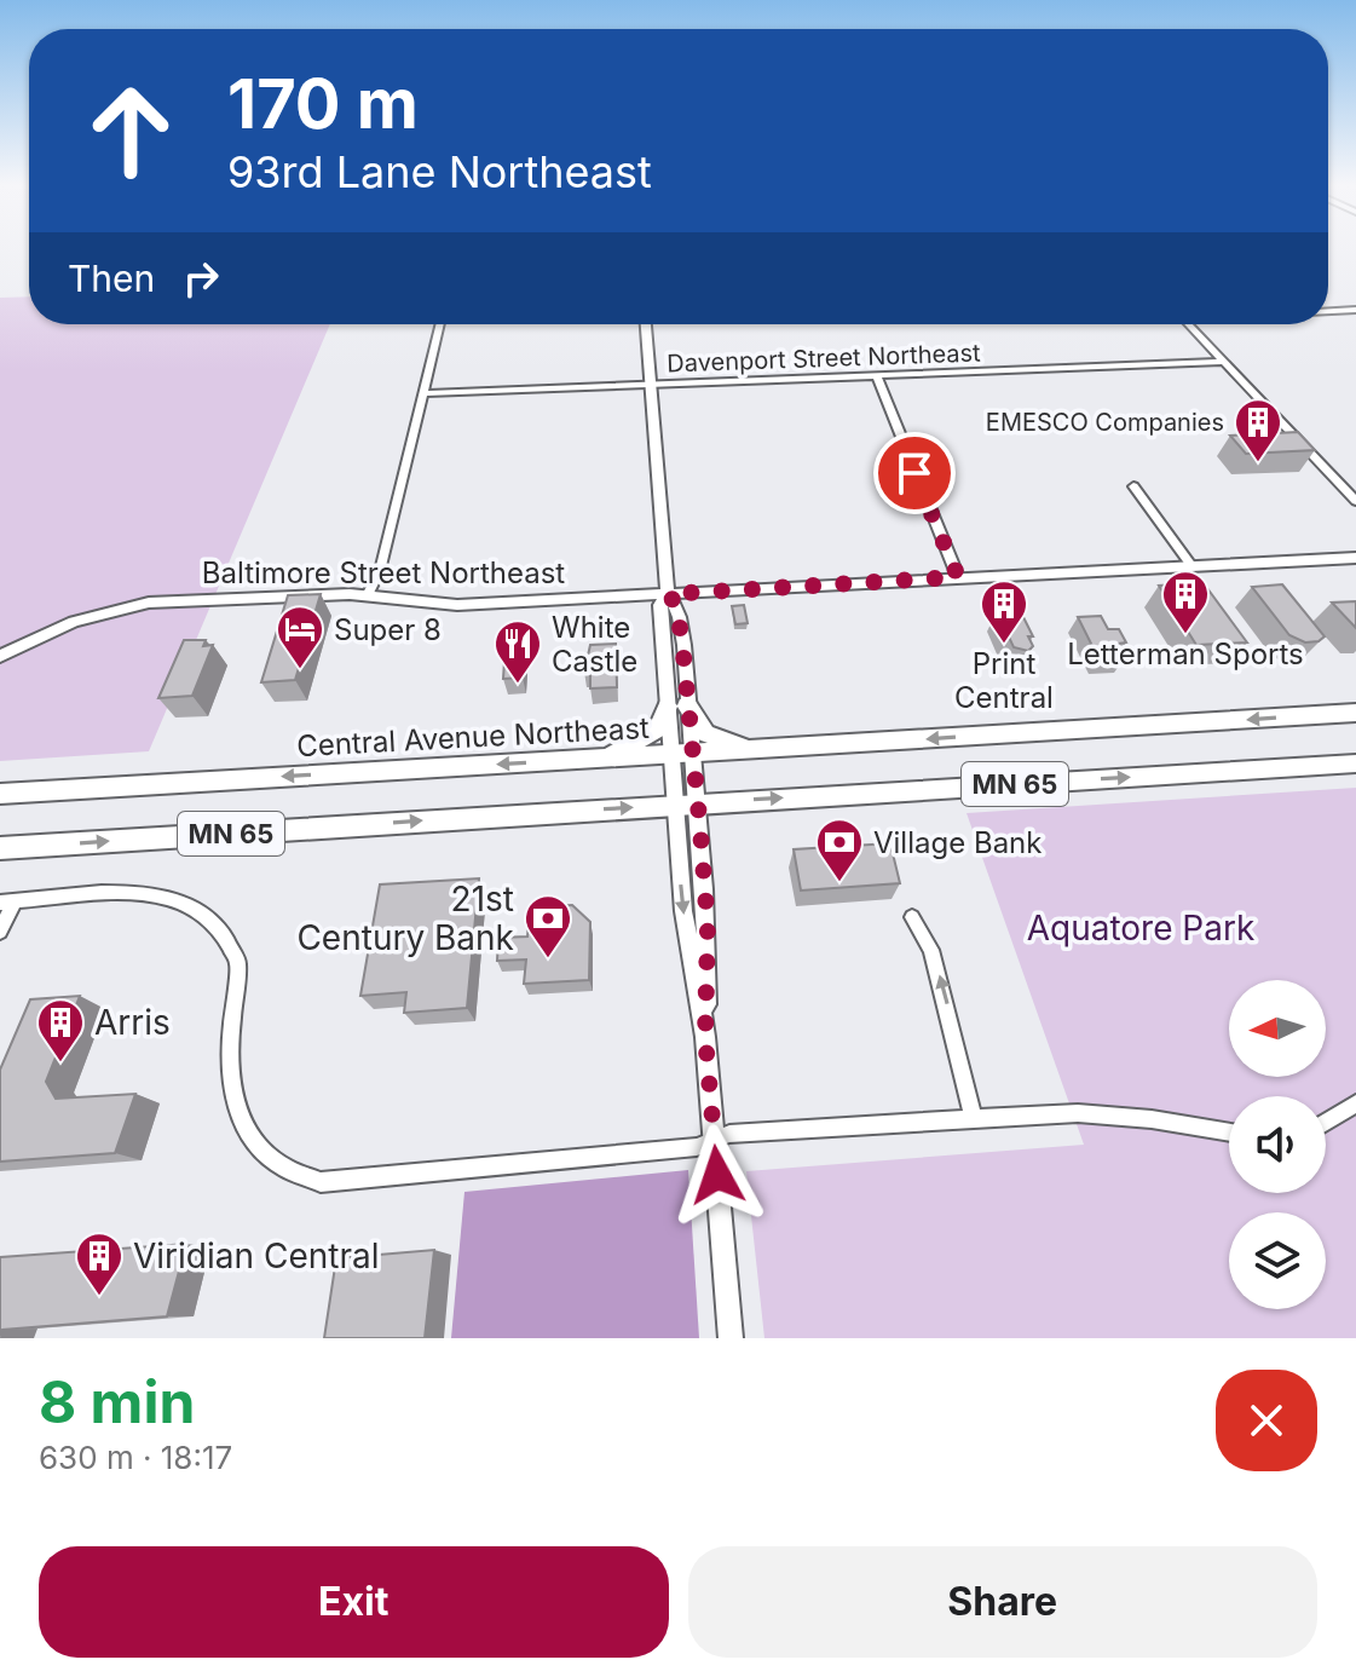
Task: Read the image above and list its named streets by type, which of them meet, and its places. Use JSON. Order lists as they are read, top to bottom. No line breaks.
{"streets":{"highway":["Central Avenue Northeast","MN 65"],"street":["Davenport Street Northeast","Baltimore Street Northeast"]},"parks":["Aquatore Park"],"places":{"building":["EMESCO Companies","Letterman Sports","Print Central","Arris","Viridian Central"],"hotel":["Super 8"],"restaurant":["White Castle"],"bank":["Village Bank","21st Century Bank"]},"north":"left","page":{"turn":["170 m","93rd Lane Northeast"],"then":"Then","heading":["8 min","630 m · 18:17"],"buttons":["Exit","Share"]}}
